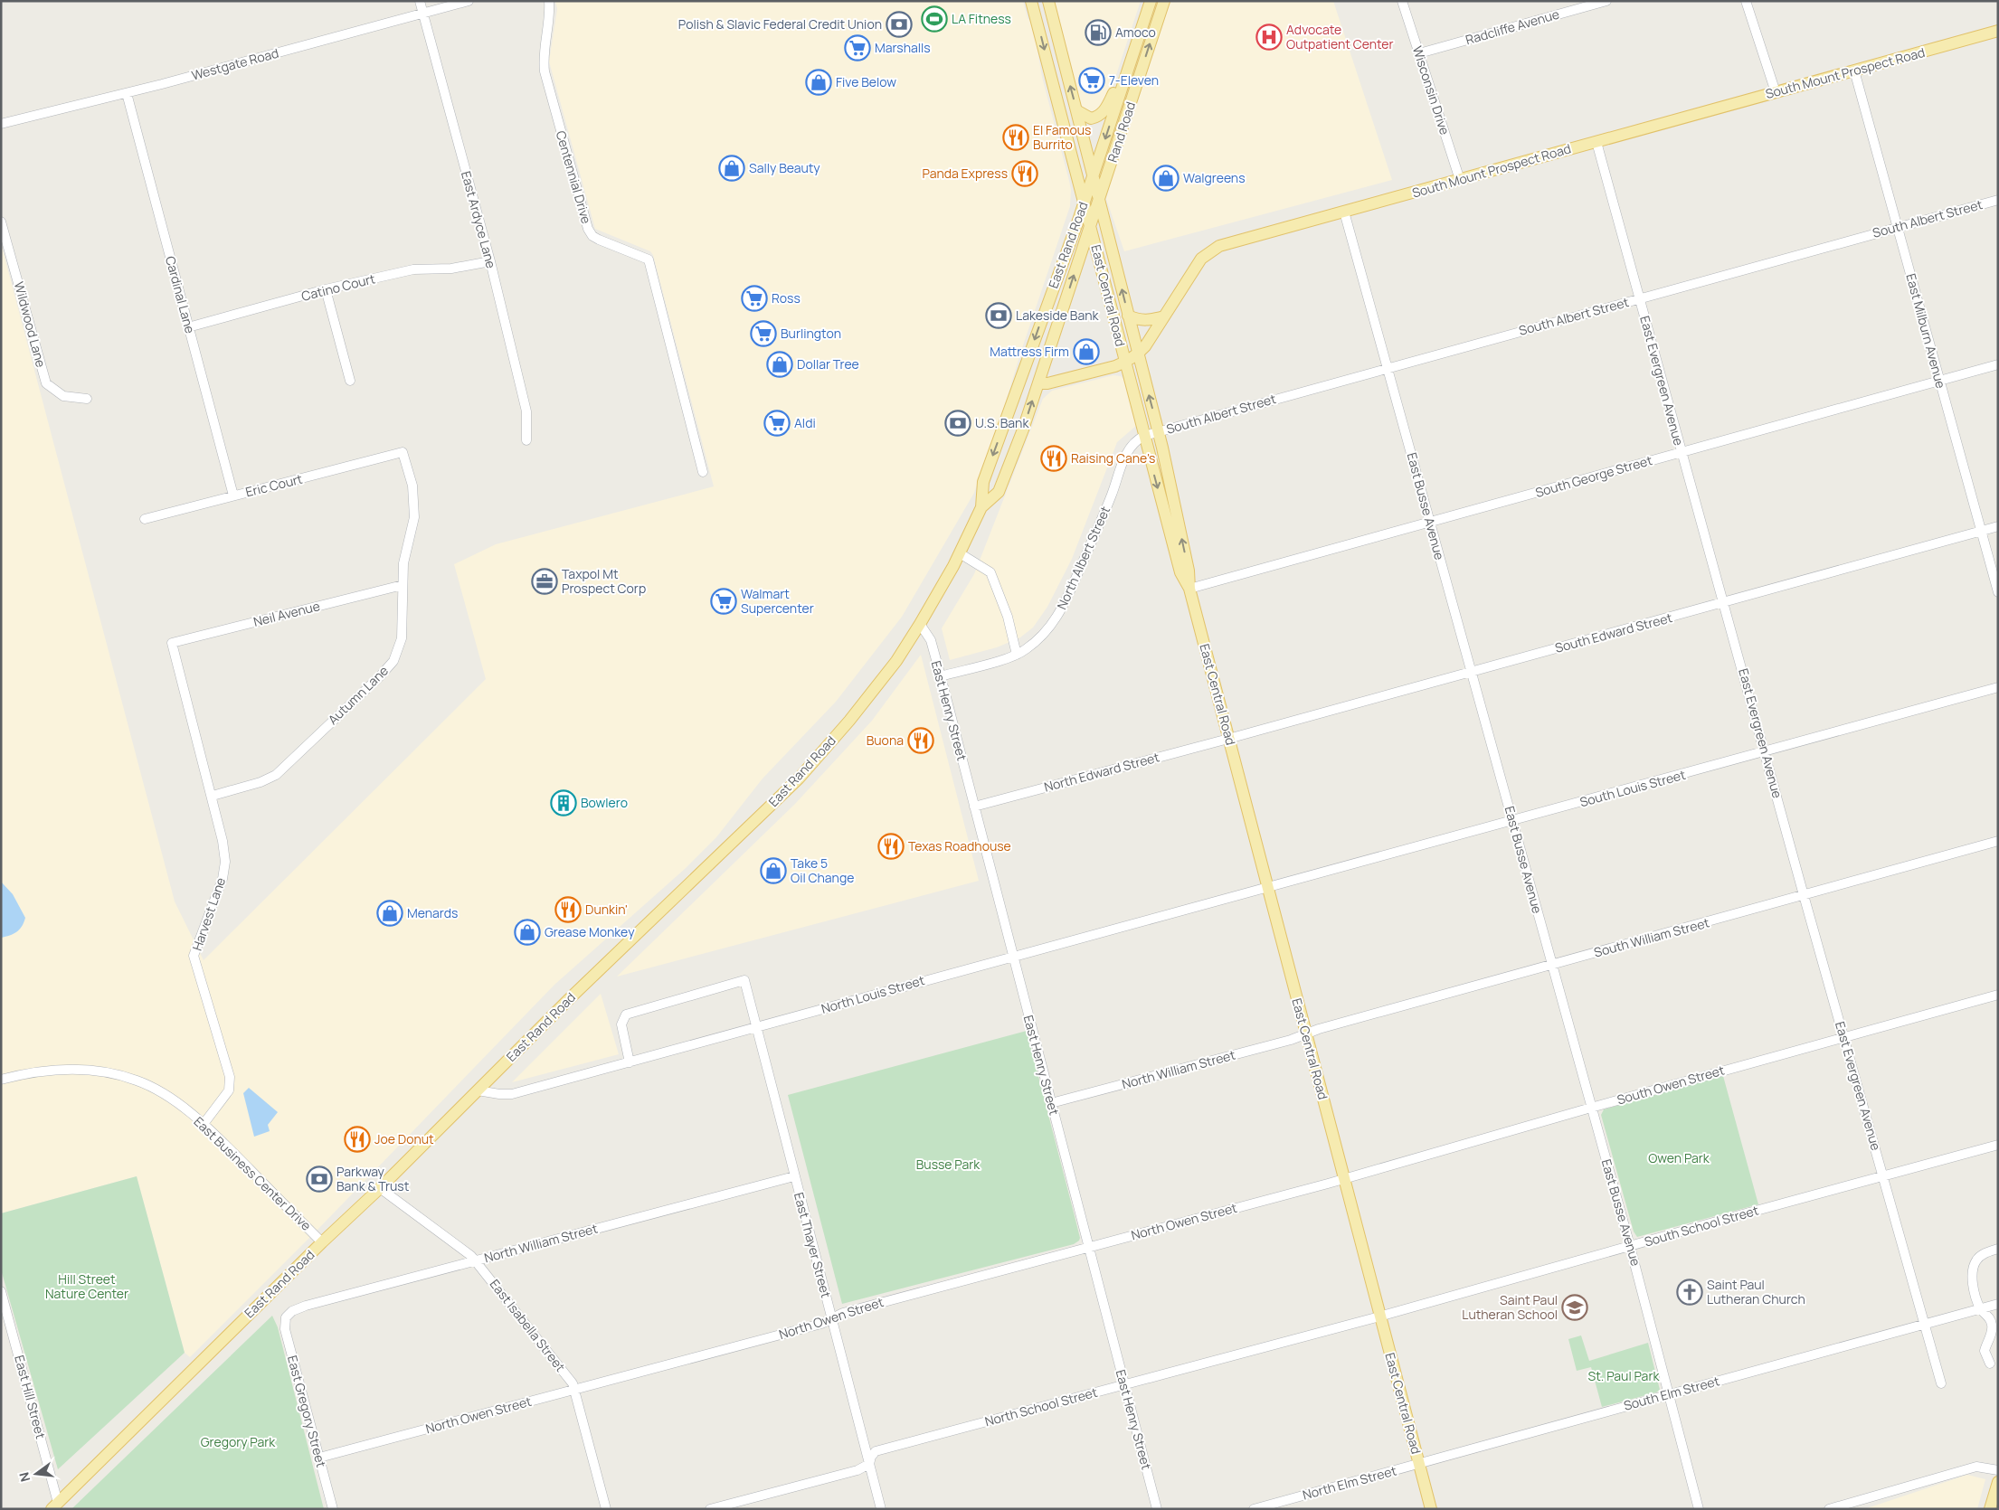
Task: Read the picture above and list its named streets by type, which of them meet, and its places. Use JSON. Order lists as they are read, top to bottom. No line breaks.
{"streets":{"main road":["South Mount Prospect Road","Rand Road","East Rand Road","East Central Road"],"street":["Radcliffe Avenue","Westgate Road","Wisconsin Drive","Centennial Drive","South Albert Street","East Ardyce Lane","Catino Court","Cardinal Lane","Wildwood Lane","East Milburn Avenue","East Evergreen Avenue","South George Street","Eric Court","East Busse Avenue","North Albert Street","Neil Avenue","South Edward Street","Autumn Lane","East Henry Street","North Edward Street","South Louis Street","Harvest Lane","South William Street","North Louis Street","North William Street","South Owen Street","East Business Center Drive","North Owen Street","South School Street","East Thayer Street","East Isabella Street","South Elm Street","East Hill Street","North School Street","East Gregory Street","North Elm Street"]},"crossings":[["Radcliffe Avenue","Wisconsin Drive"],["Westgate Road","East Ardyce Lane"],["Westgate Road","Cardinal Lane"],["South Mount Prospect Road","Wisconsin Drive"],["South Mount Prospect Road","East Rand Road"],["South Mount Prospect Road","East Central Road"],["South Mount Prospect Road","East Milburn Avenue"],["South Mount Prospect Road","East Evergreen Avenue"],["South Mount Prospect Road","East Busse Avenue"],["Rand Road","East Rand Road"],["Rand Road","East Central Road"],["South Albert Street","East Central Road"],["South Albert Street","East Milburn Avenue"],["South Albert Street","East Evergreen Avenue"],["South Albert Street","East Busse Avenue"],["South Albert Street","North Albert Street"],["East Ardyce Lane","Catino Court"],["East Rand Road","East Central Road"],["East Rand Road","East Henry Street"],["East Rand Road","North Louis Street"],["East Rand Road","East Business Center Drive"],["East Rand Road","East Isabella Street"],["East Rand Road","East Hill Street"],["Catino Court","Cardinal Lane"],["Cardinal Lane","Eric Court"],["East Central Road","South George Street"],["East Central Road","North Albert Street"],["East Central Road","South Edward Street"],["East Central Road","North Edward Street"],["East Central Road","South Louis Street"],["East Central Road","South William Street"],["East Central Road","North Louis Street"],["East Central Road","North William Street"],["East Central Road","South Owen Street"],["East Central Road","North Owen Street"],["East Central Road","South School Street"],["East Central Road","South Elm Street"],["East Central Road","North School Street"],["East Central Road","North Elm Street"],["East Milburn Avenue","South George Street"],["East Milburn Avenue","South Edward Street"],["East Evergreen Avenue","South George Street"],["East Evergreen Avenue","South Edward Street"],["East Evergreen Avenue","South Louis Street"],["East Evergreen Avenue","South William Street"],["East Evergreen Avenue","South Owen Street"],["East Evergreen Avenue","South School Street"],["East Evergreen Avenue","South Elm Street"],["South George Street","East Busse Avenue"],["Eric Court","Autumn Lane"],["East Busse Avenue","South Edward Street"],["East Busse Avenue","South Louis Street"],["East Busse Avenue","South William Street"],["East Busse Avenue","South Owen Street"],["East Busse Avenue","South School Street"],["East Busse Avenue","South Elm Street"],["North Albert Street","East Henry Street"],["Neil Avenue","Autumn Lane"],["Neil Avenue","Harvest Lane"],["South Edward Street","North Edward Street"],["Autumn Lane","Harvest Lane"],["East Henry Street","North Edward Street"],["East Henry Street","North Louis Street"],["East Henry Street","North William Street"],["East Henry Street","North Owen Street"],["East Henry Street","North School Street"],["South Louis Street","North Louis Street"],["Harvest Lane","East Business Center Drive"],["South William Street","North William Street"],["North Louis Street","East Thayer Street"],["North William Street","East Thayer Street"],["North William Street","East Isabella Street"],["North William Street","East Gregory Street"],["South Owen Street","North Owen Street"],["North Owen Street","East Thayer Street"],["North Owen Street","East Isabella Street"],["North Owen Street","East Gregory Street"],["South School Street","North School Street"],["East Thayer Street","North School Street"],["South Elm Street","North Elm Street"]],"parks":["Owen Park","Busse Park","Hill Street Nature Center","St. Paul Park","Gregory Park"],"places":{"sports":["LA Fitness"],"bank":["Polish & Slavic Federal Credit Union","Lakeside Bank","U.S. Bank","Parkway Bank & Trust"],"fuel station":["Amoco"],"hospital":["Advocate Outpatient Center"],"supermarket":["Marshalls","7-Eleven","Ross","Burlington","Aldi","Walmart Supercenter"],"shop":["Five Below","Sally Beauty","Walgreens","Mattress Firm","Dollar Tree","Take 5 Oil Change","Menards","Grease Monkey"],"restaurant":["El Famous Burrito","Panda Express","Raising Cane's","Buona","Texas Roadhouse","Dunkin'","Joe Donut"],"office":["Taxpol Mt Prospect Corp"],"building":["Bowlero"],"church":["Saint Paul Lutheran Church"],"school or university":["Saint Paul Lutheran School"]},"north":"left"}
